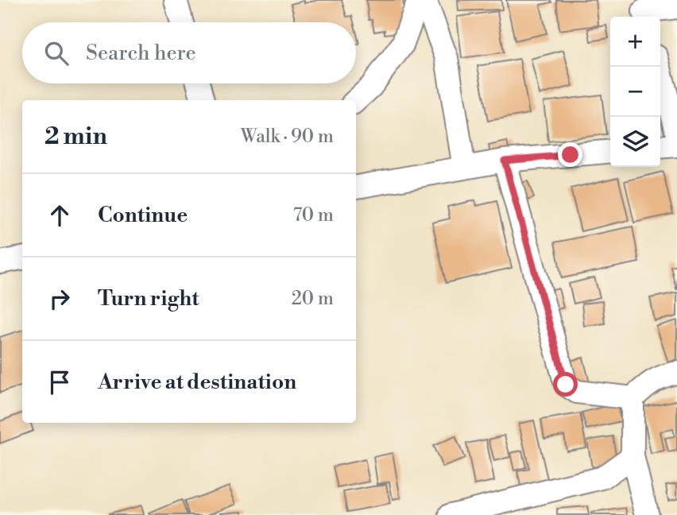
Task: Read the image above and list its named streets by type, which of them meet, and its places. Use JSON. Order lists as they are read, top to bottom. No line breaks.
{"page":{"map_buttons":["+","−"],"search":"Search here","heading":["2 min","Walk · 90 m"],"list":[["Continue","70 m"],["Turn right","20 m"],"Arrive at destination"]}}
